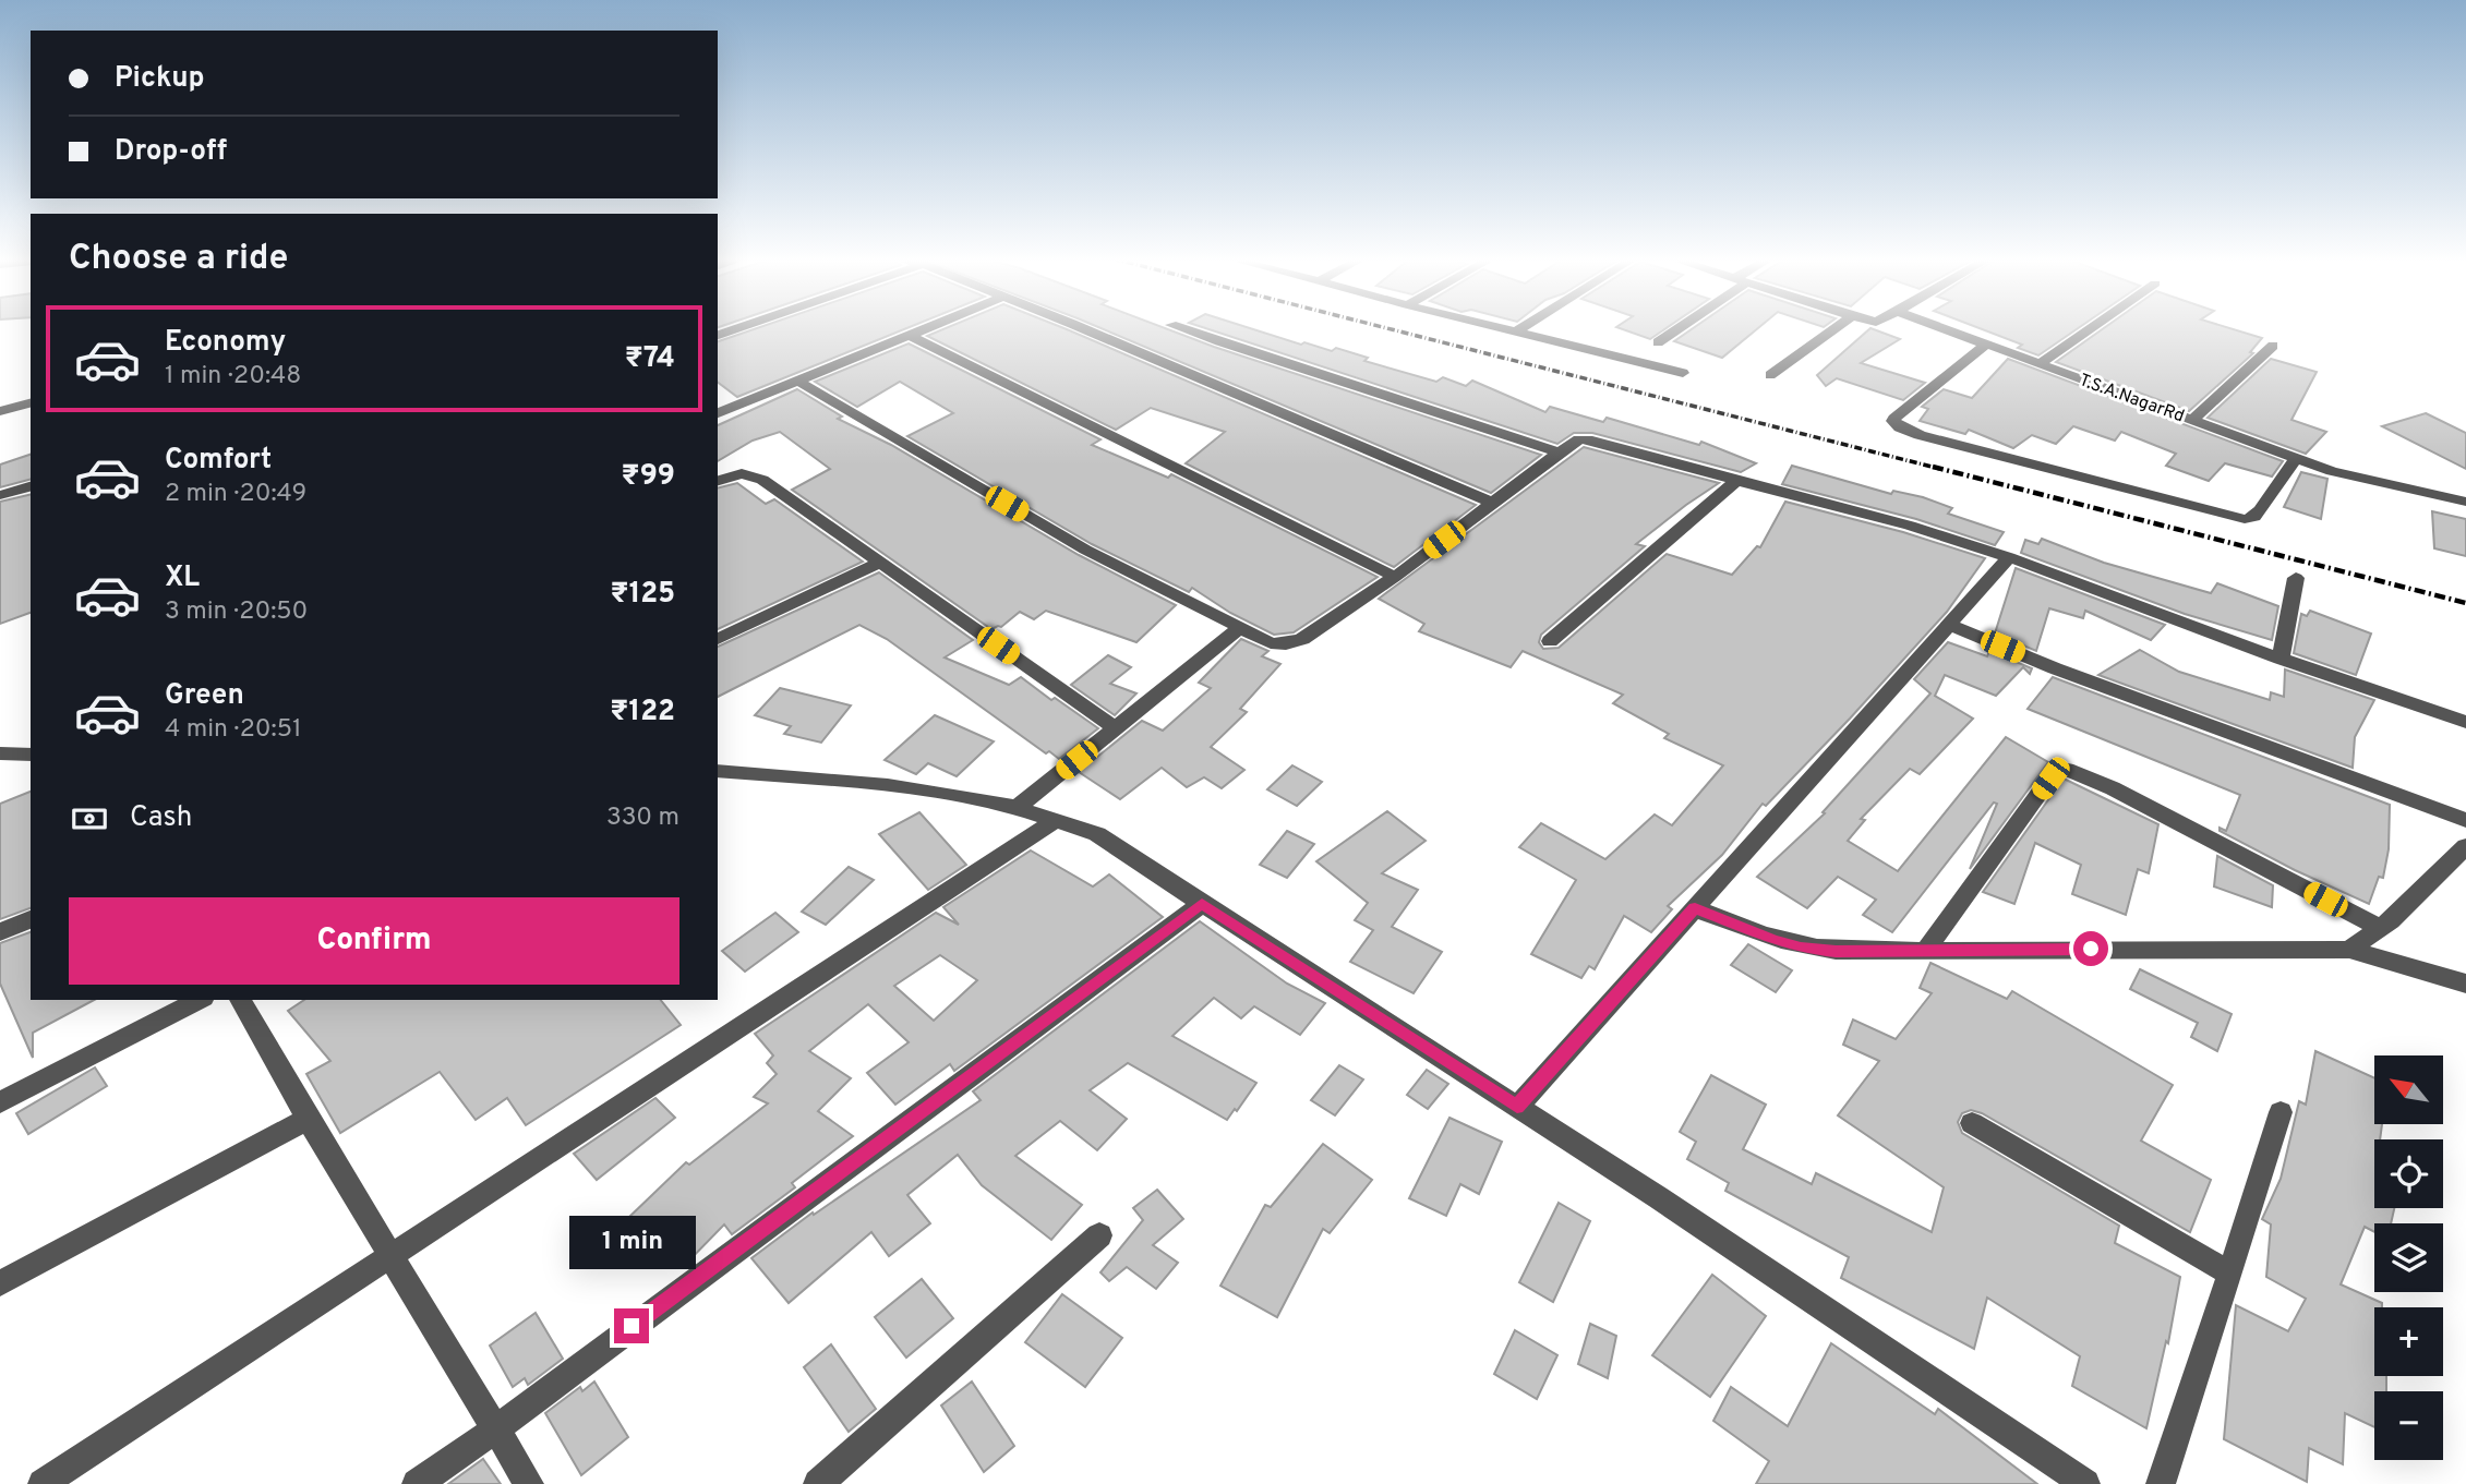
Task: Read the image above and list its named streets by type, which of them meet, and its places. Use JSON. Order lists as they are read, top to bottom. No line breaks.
{"streets":{"street":["T.S.A.NagarRd"]},"north":"top left","page":{"banner":["Pickup","Drop-off"],"heading":"Choose a ride","list":[{"name":"Economy","note":"1 min · 20:48","value":"₹74"},{"name":"Comfort","note":"2 min · 20:49","value":"₹99"},{"name":"XL","note":"3 min · 20:50","value":"₹125"},{"name":"Green","note":"4 min · 20:51","value":"₹122"}],"pay":["Cash","330 m"],"buttons":"Confirm","map_buttons":["+","−"],"bubble":"1 min"}}
